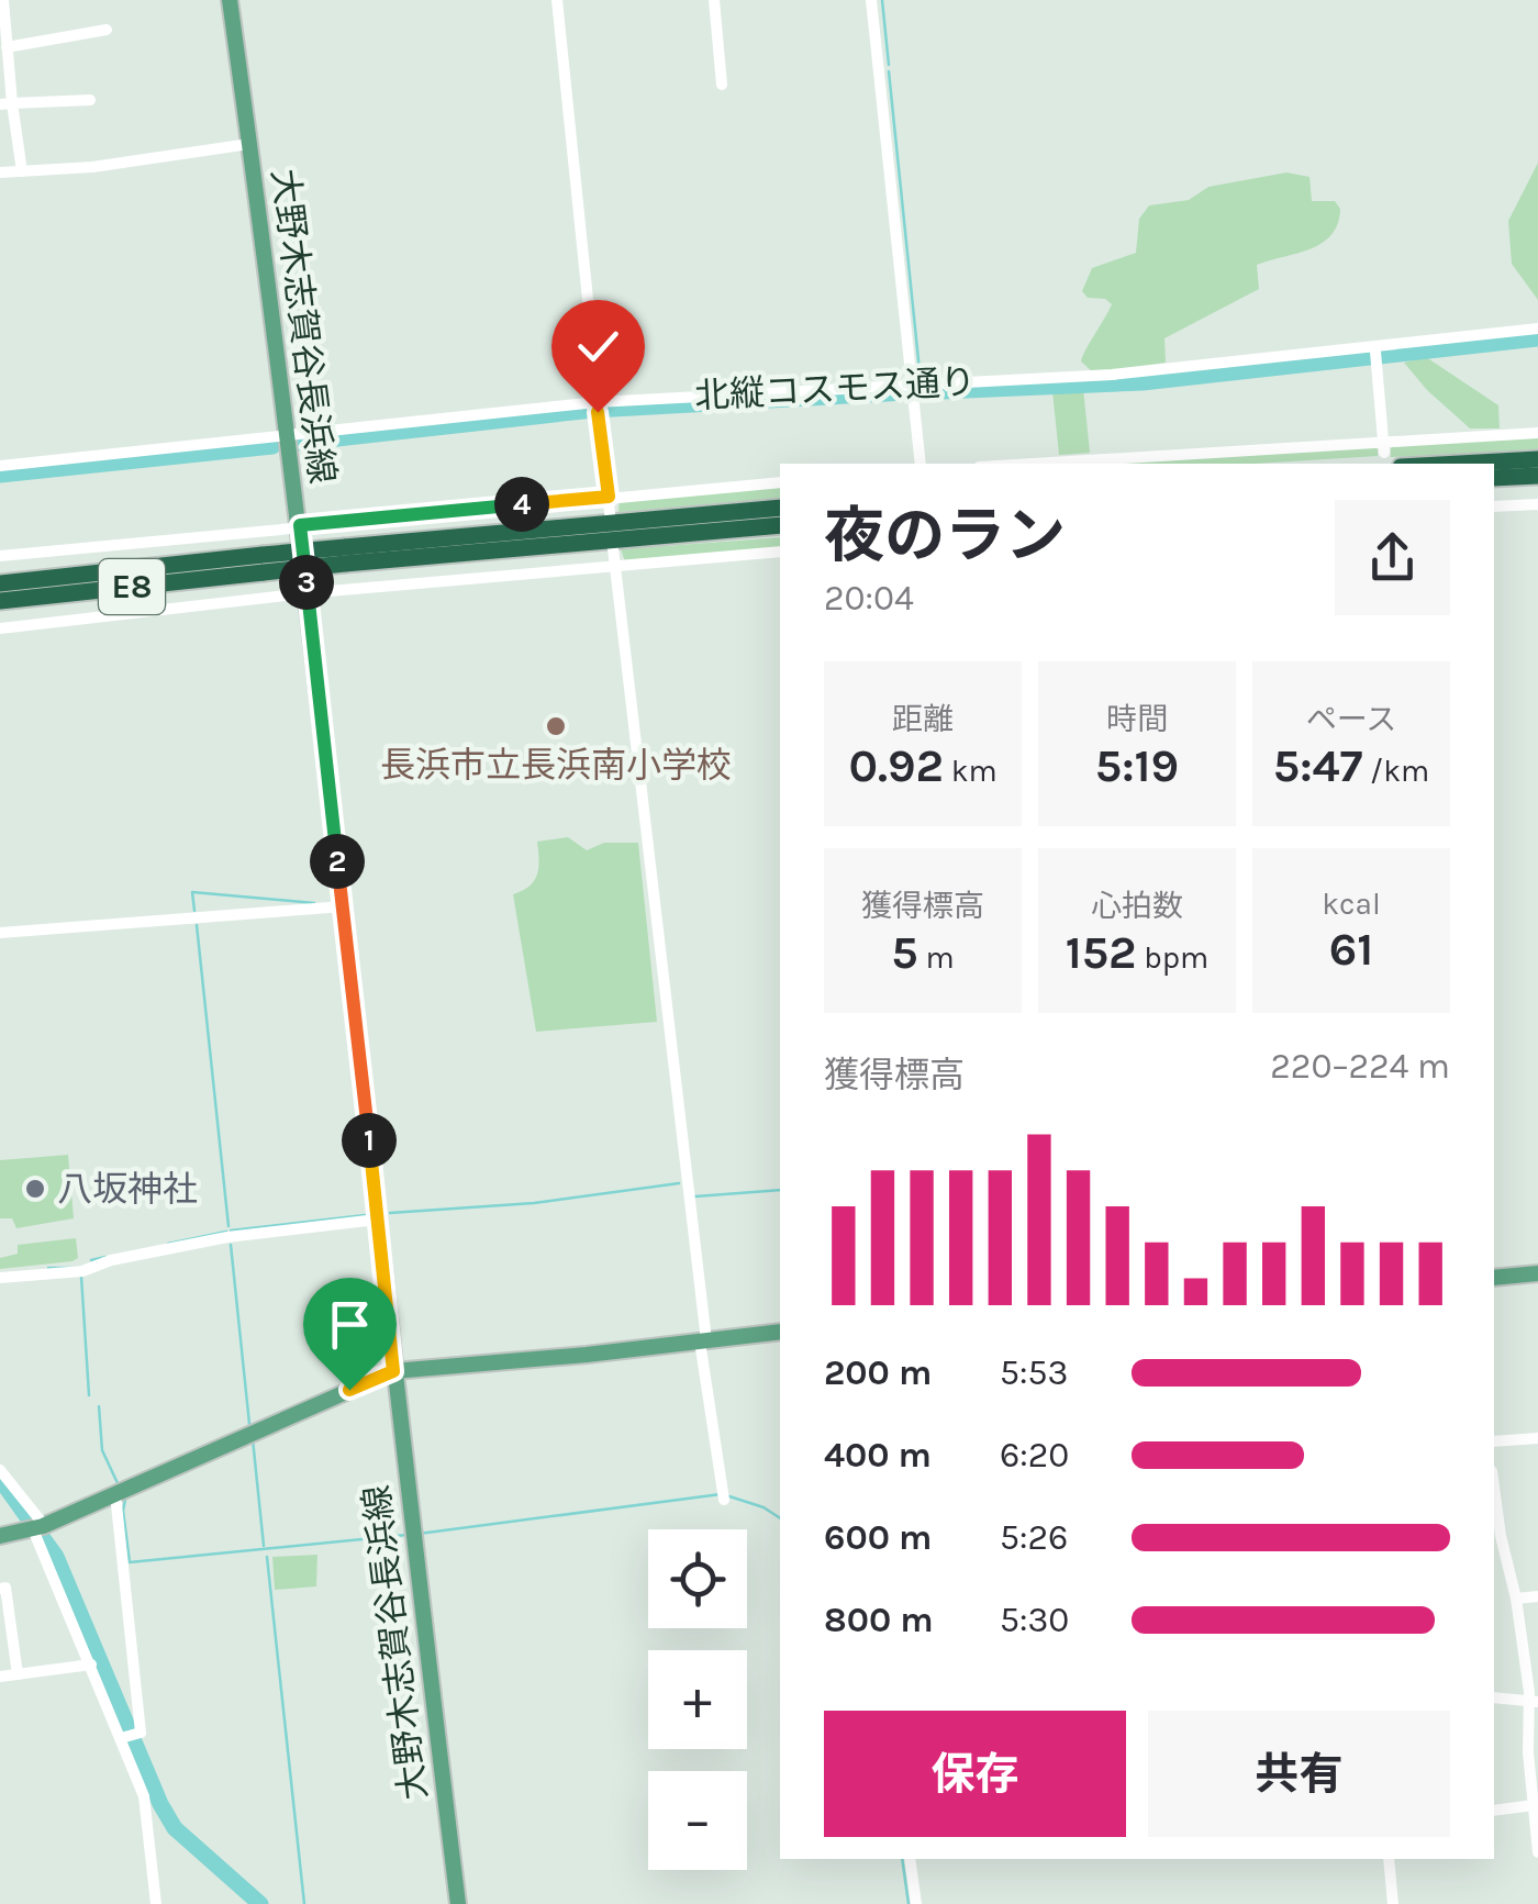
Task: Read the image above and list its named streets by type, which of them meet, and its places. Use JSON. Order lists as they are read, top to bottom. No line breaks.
{"streets":{"highway":["E8"],"main road":["大野木志賀谷長浜線"],"street":["北縦コスモス通り"]},"crossings":[["大野木志賀谷長浜線","北縦コスモス通り"]],"places":["長浜市立長浜南小学校","八坂神社"],"page":{"heading":["夜のラン","20:04"],"pins":["4","3","2","1"],"stats":[["距離","0.92 km"],["時間","5:19"],["ペース","5:47 /km"],["獲得標高","5 m"],["心拍数","152 bpm"],["kcal","61"]],"chart":["獲得標高","220–224 m"],"list":[{"name":"200 m","note":"5:53"},{"name":"400 m","note":"6:20"},{"name":"600 m","note":"5:26"},{"name":"800 m","note":"5:30"}],"map_buttons":["+","−"],"buttons":["保存","共有"]}}
